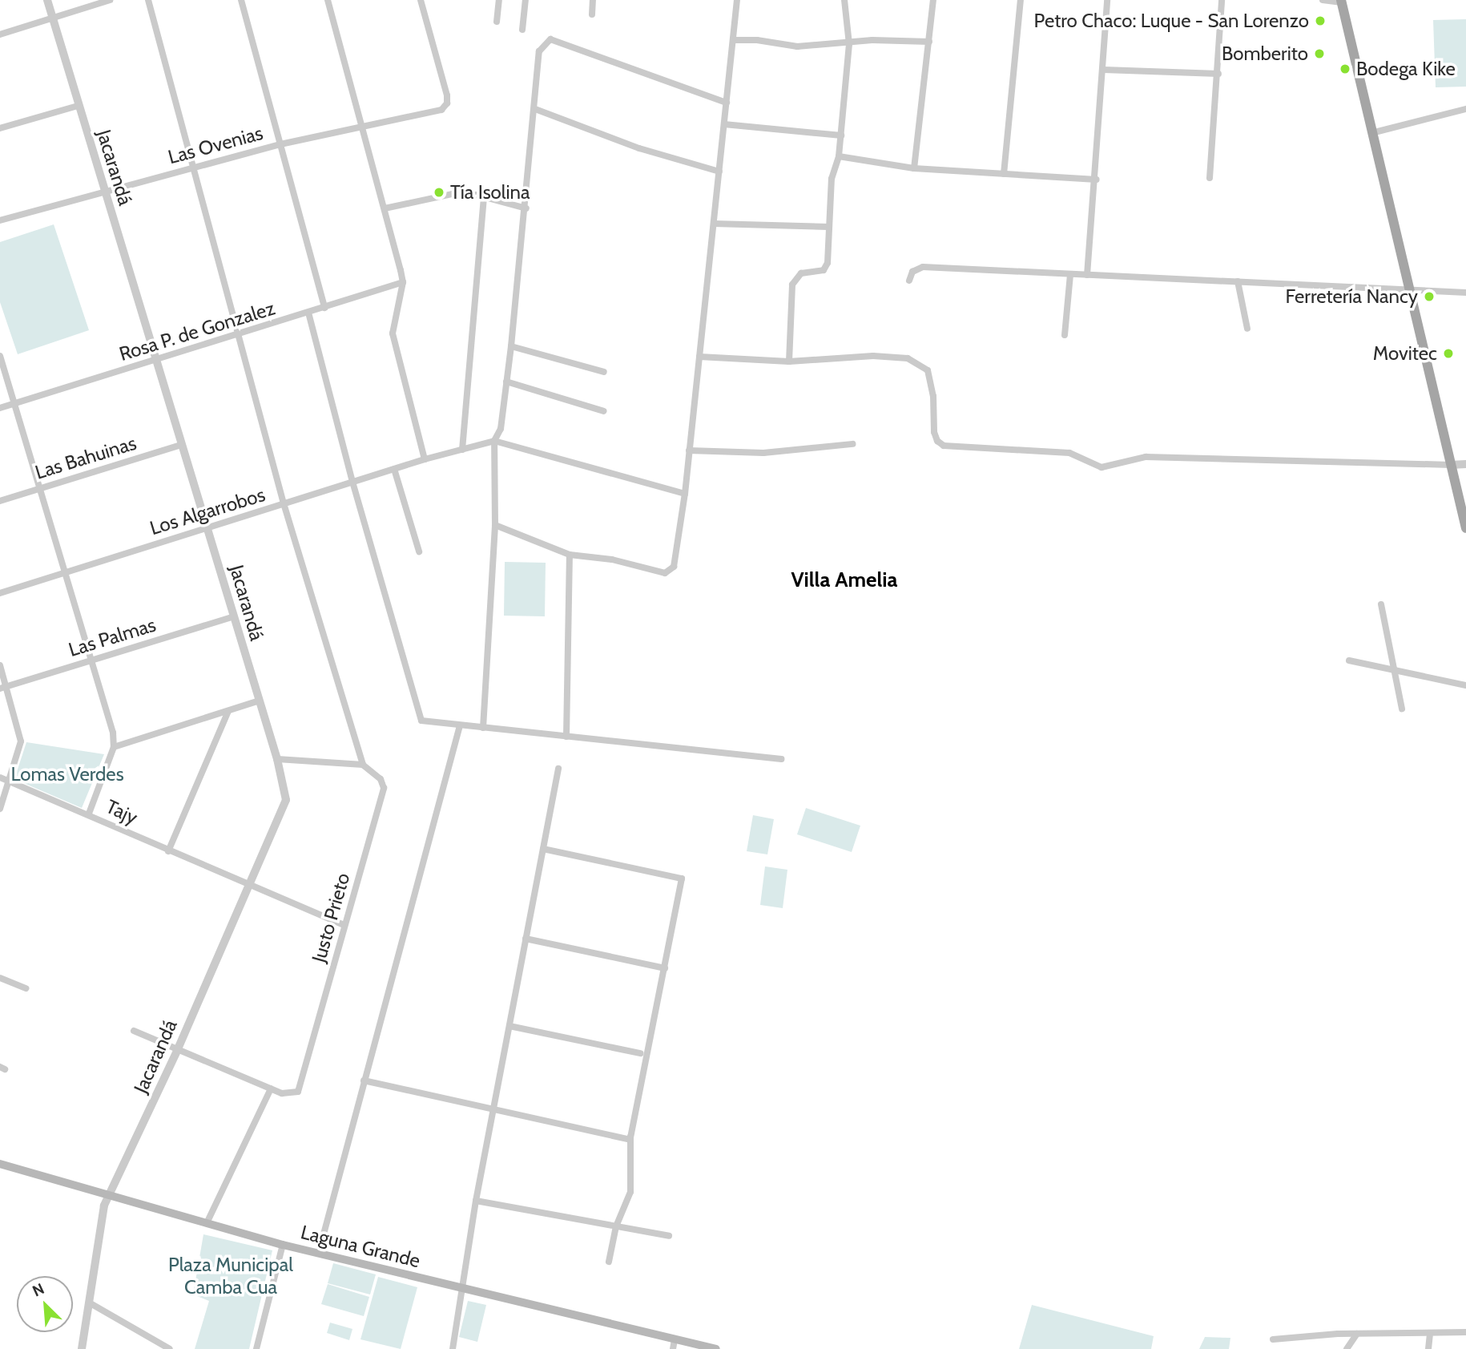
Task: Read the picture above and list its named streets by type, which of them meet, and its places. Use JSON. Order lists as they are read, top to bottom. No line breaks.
{"streets":{"main road":["Laguna Grande"],"street":["Las Ovenias","Jacarandá","Rosa P. de Gonzalez","Las Bahuinas","Los Algarrobos","Las Palmas","Tajy","Justo Prieto"]},"crossings":[["Las Ovenias","Jacarandá"],["Jacarandá","Rosa P. de Gonzalez"],["Jacarandá","Las Bahuinas"],["Jacarandá","Los Algarrobos"],["Jacarandá","Las Palmas"],["Jacarandá","Tajy"],["Jacarandá","Laguna Grande"],["Tajy","Justo Prieto"]],"districts":["Villa Amelia"],"parks":["Lomas Verdes","Plaza Municipal Camba Cua"],"places":["Petro Chaco: Luque - San Lorenzo","Bomberito","Bodega Kike","Tía Isolina","Ferretería Nancy","Movitec"],"north":"top left"}
